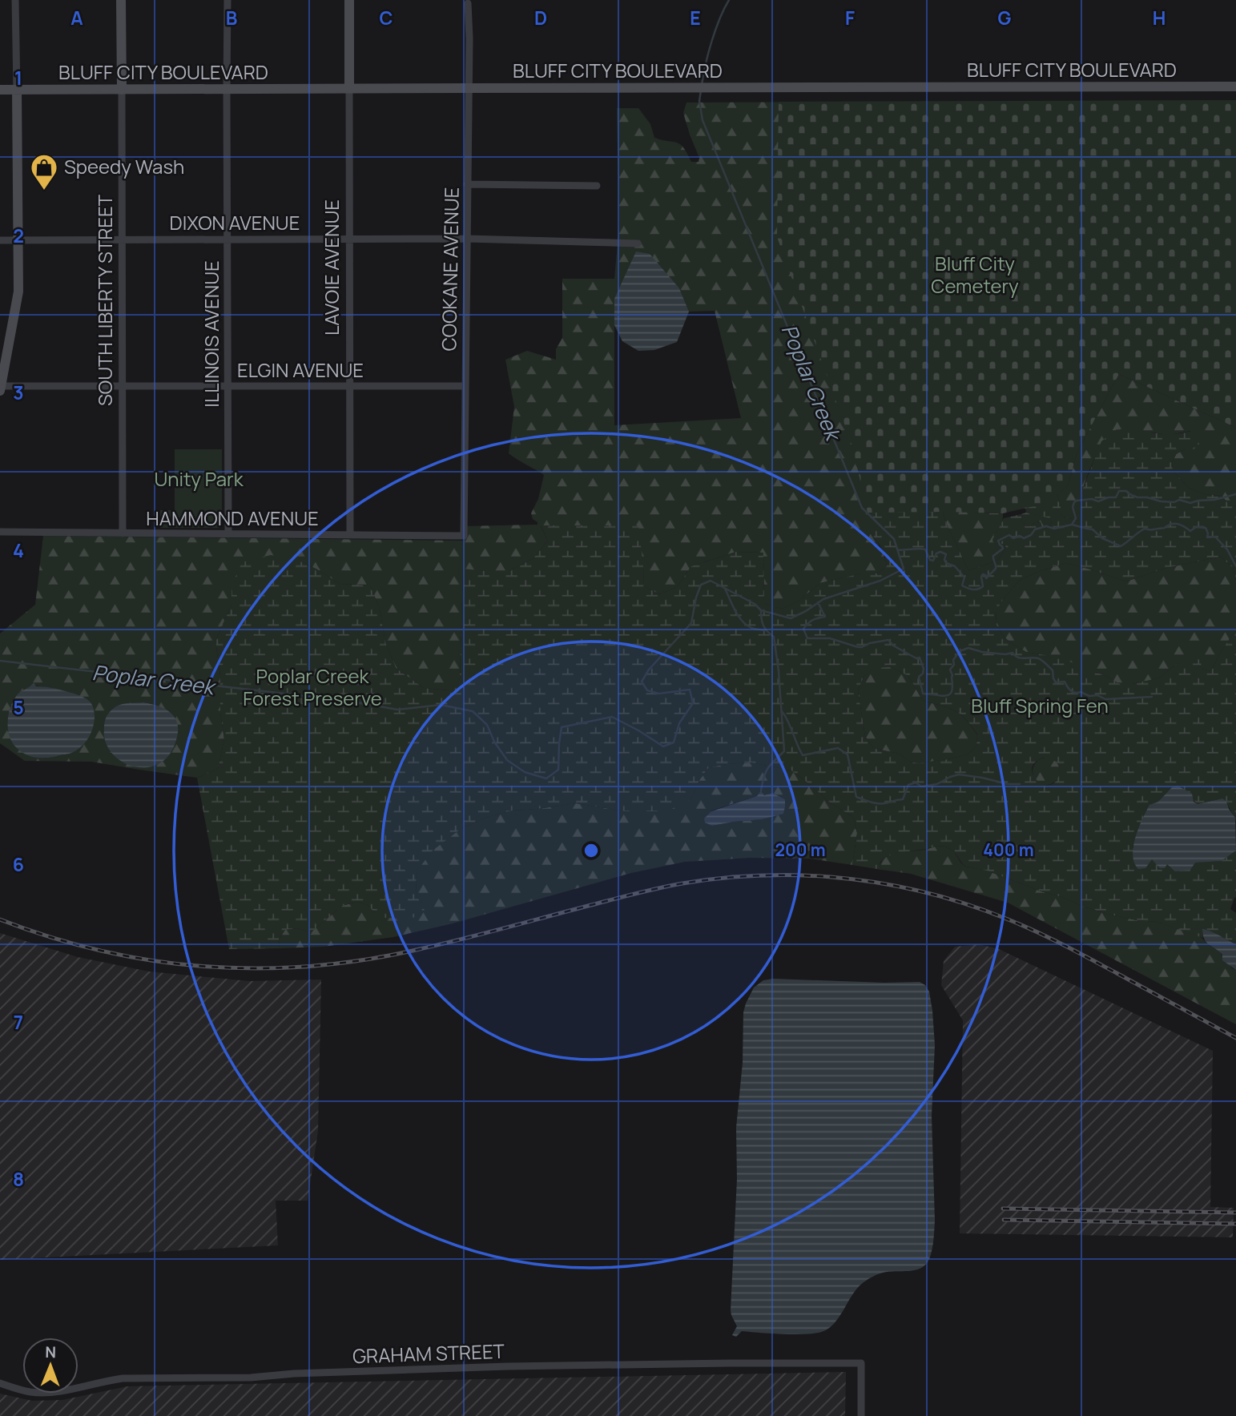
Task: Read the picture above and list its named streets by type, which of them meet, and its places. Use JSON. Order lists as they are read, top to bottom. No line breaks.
{"streets":{"street":["BLUFF CITY BOULEVARD","DIXON AVENUE","LAVOIE AVENUE","COOKANE AVENUE","SOUTH LIBERTY STREET","ILLINOIS AVENUE","ELGIN AVENUE","HAMMOND AVENUE","GRAHAM STREET"]},"crossings":[["BLUFF CITY BOULEVARD","LAVOIE AVENUE"],["BLUFF CITY BOULEVARD","COOKANE AVENUE"],["BLUFF CITY BOULEVARD","SOUTH LIBERTY STREET"],["BLUFF CITY BOULEVARD","ILLINOIS AVENUE"],["DIXON AVENUE","LAVOIE AVENUE"],["DIXON AVENUE","COOKANE AVENUE"],["DIXON AVENUE","SOUTH LIBERTY STREET"],["DIXON AVENUE","ILLINOIS AVENUE"],["LAVOIE AVENUE","ELGIN AVENUE"],["LAVOIE AVENUE","HAMMOND AVENUE"],["COOKANE AVENUE","ELGIN AVENUE"],["COOKANE AVENUE","HAMMOND AVENUE"],["SOUTH LIBERTY STREET","ELGIN AVENUE"],["SOUTH LIBERTY STREET","HAMMOND AVENUE"],["ILLINOIS AVENUE","ELGIN AVENUE"],["ILLINOIS AVENUE","HAMMOND AVENUE"]],"water":["Poplar Creek"],"parks":["Bluff City Cemetery","Unity Park","Poplar Creek Forest Preserve","Bluff Spring Fen"],"places":{"shop":["Speedy Wash"]},"north":"top","grid":{"columns":["A","B","C","D","E","F","G","H"],"rows":["1","2","3","4","5","6","7","8"]},"rings":["200 m","400 m"]}
